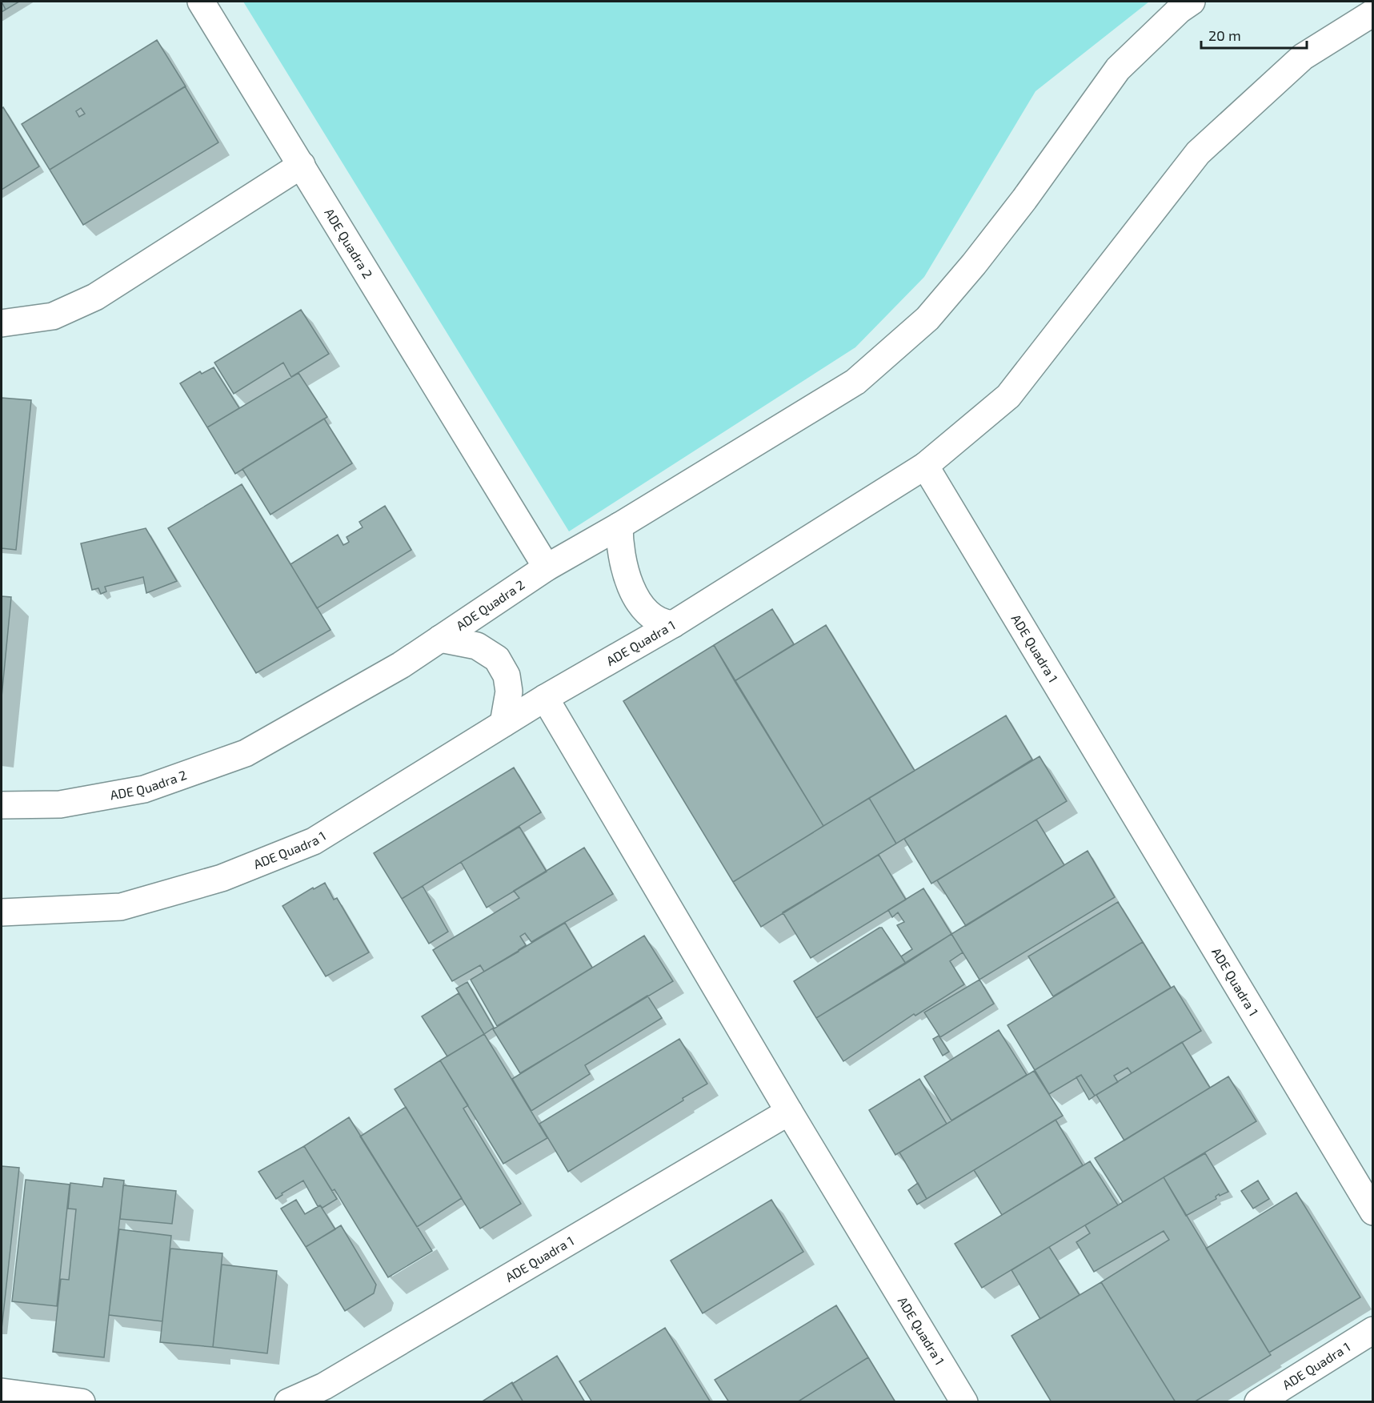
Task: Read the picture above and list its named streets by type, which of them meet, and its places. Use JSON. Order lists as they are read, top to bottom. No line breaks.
{"streets":{"street":["ADE Quadra 2","ADE Quadra 1"]},"scale_bar":"20 m"}
